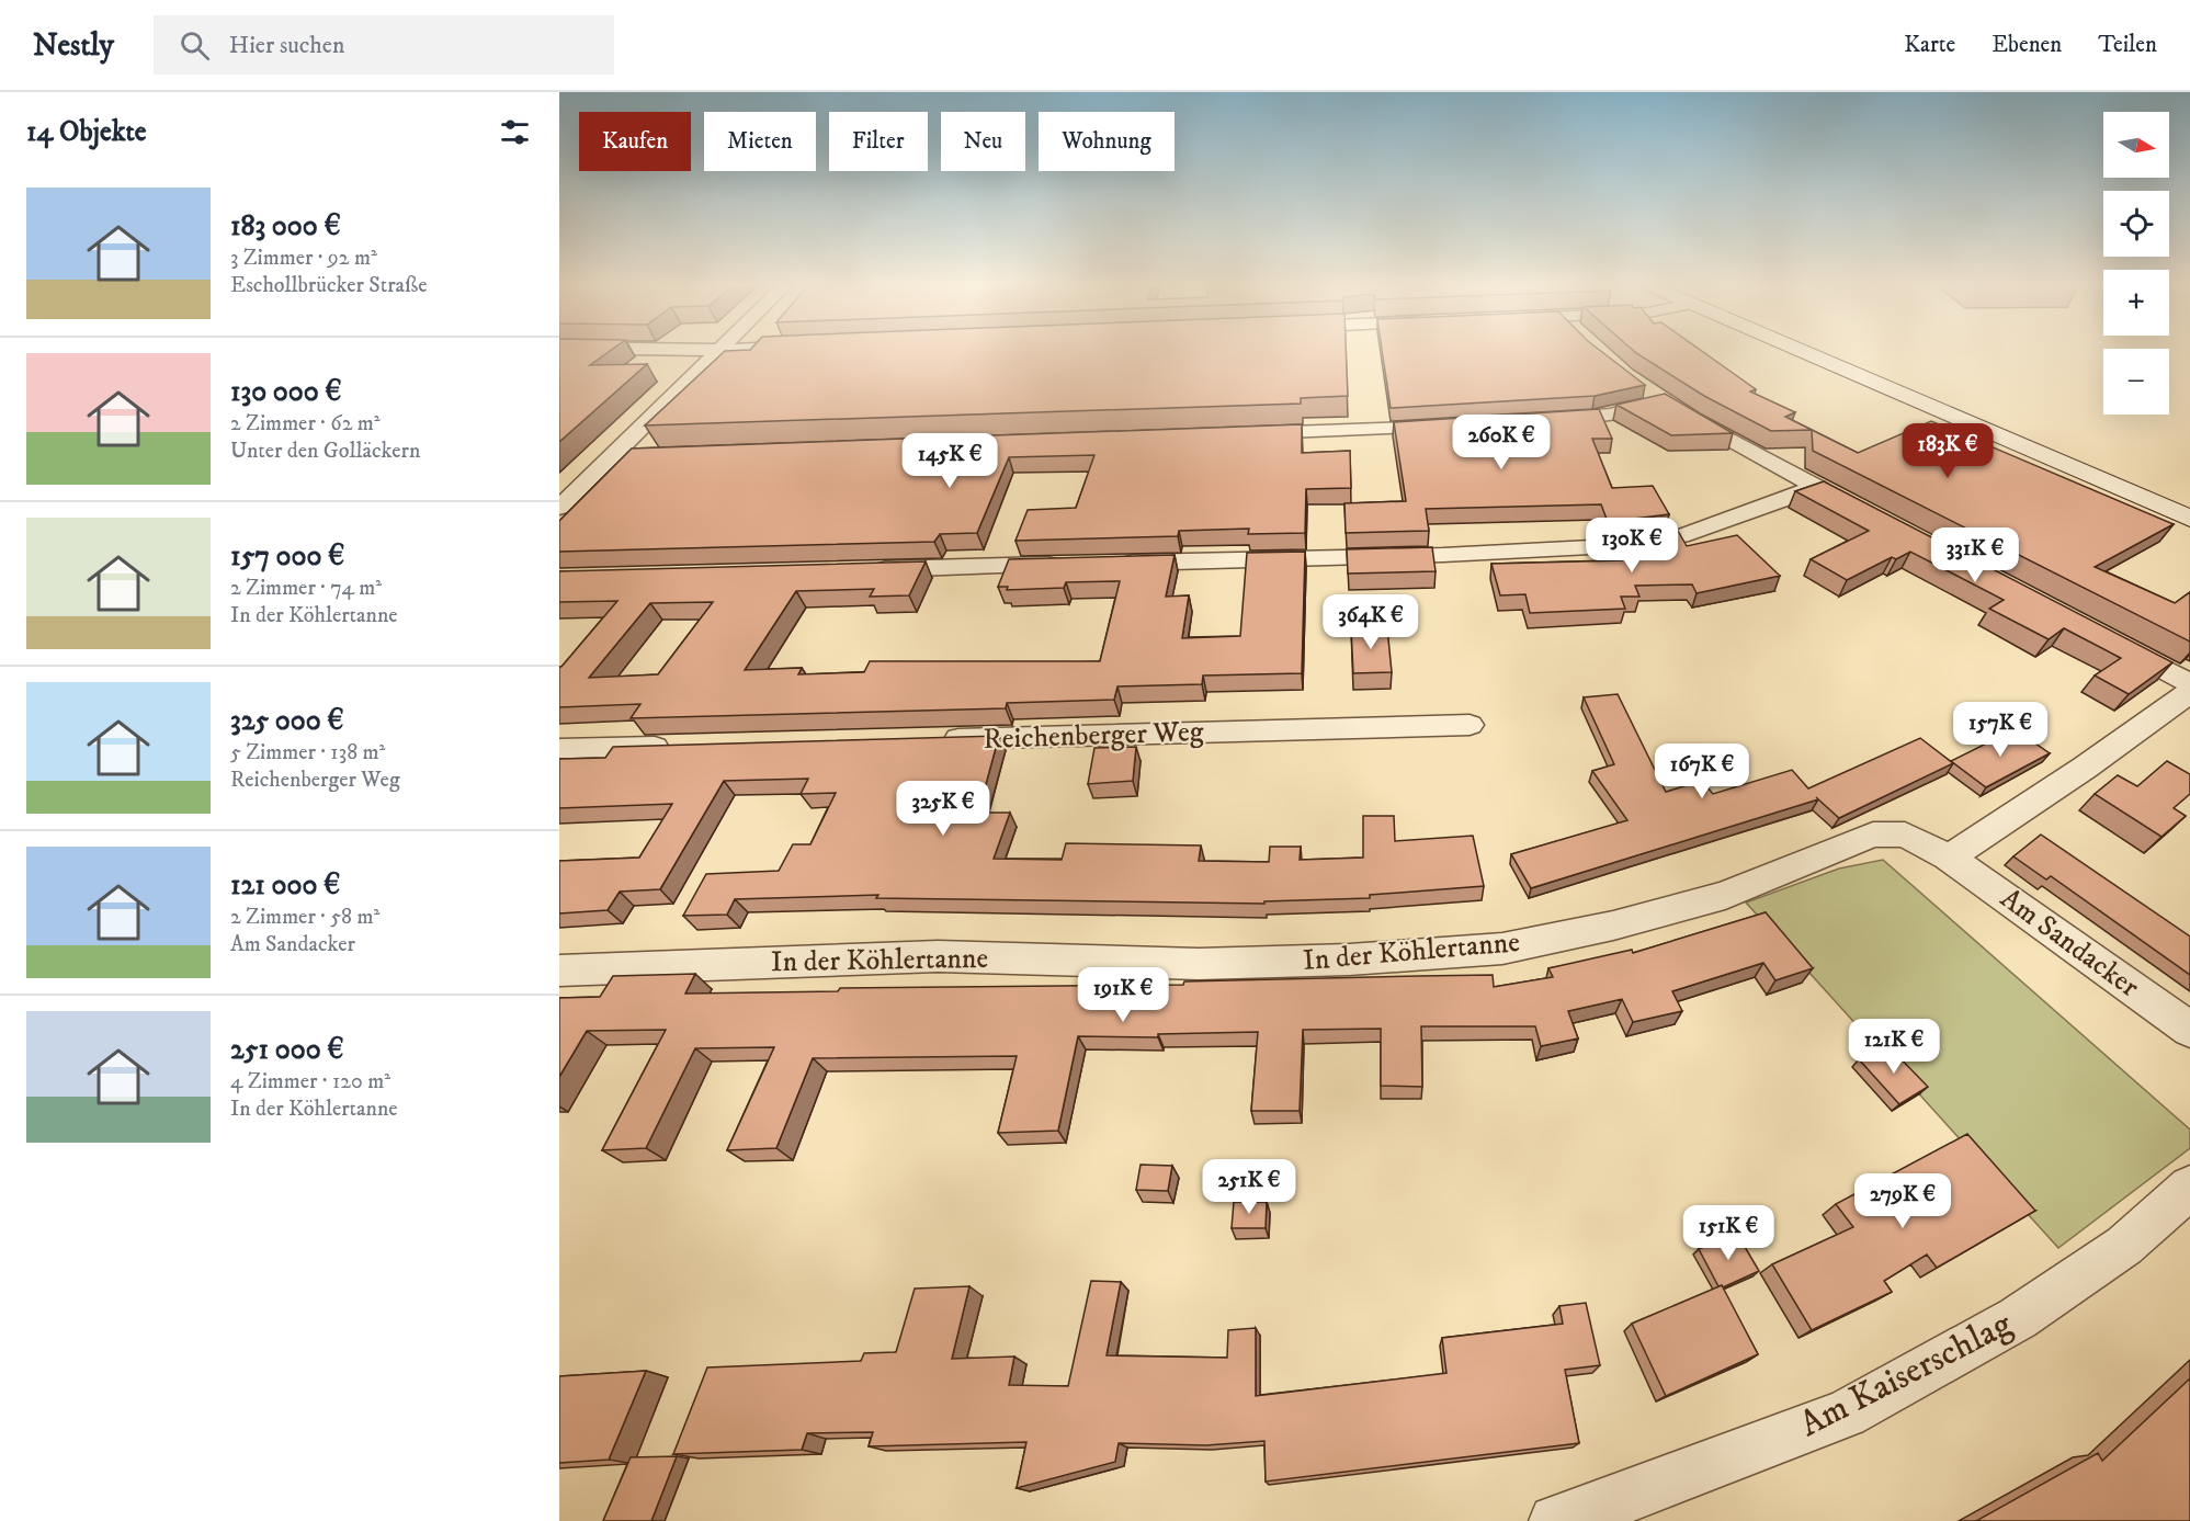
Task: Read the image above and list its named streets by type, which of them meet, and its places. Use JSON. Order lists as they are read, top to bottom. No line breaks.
{"streets":{"street":["Reichenberger Weg","Am Sandacker","In der Köhlertanne","Am Kaiserschlag"]},"crossings":[["Am Sandacker","In der Köhlertanne"]],"north":"right","page":{"header":"Nestly","search":"Hier suchen","nav":["Karte","Ebenen","Teilen"],"heading":"14 Objekte","map_buttons":["+","−"],"chip":["Kaufen","Mieten","Filter","Neu","Wohnung"],"list":[{"name":"183 000 €","note":"3 Zimmer · 92 m² · Eschollbrücker Straße"},{"name":"130 000 €","note":"2 Zimmer · 62 m² · Unter den Golläckern"},{"name":"157 000 €","note":"2 Zimmer · 74 m² · In der Köhlertanne"},{"name":"325 000 €","note":"5 Zimmer · 138 m² · Reichenberger Weg"},{"name":"121 000 €","note":"2 Zimmer · 58 m² · Am Sandacker"},{"name":"251 000 €","note":"4 Zimmer · 120 m² · In der Köhlertanne"}],"price":["260K €","183K €","145K €","130K €","331K €","364K €","157K €","167K €","325K €","191K €","121K €","251K €","279K €","151K €"]}}
